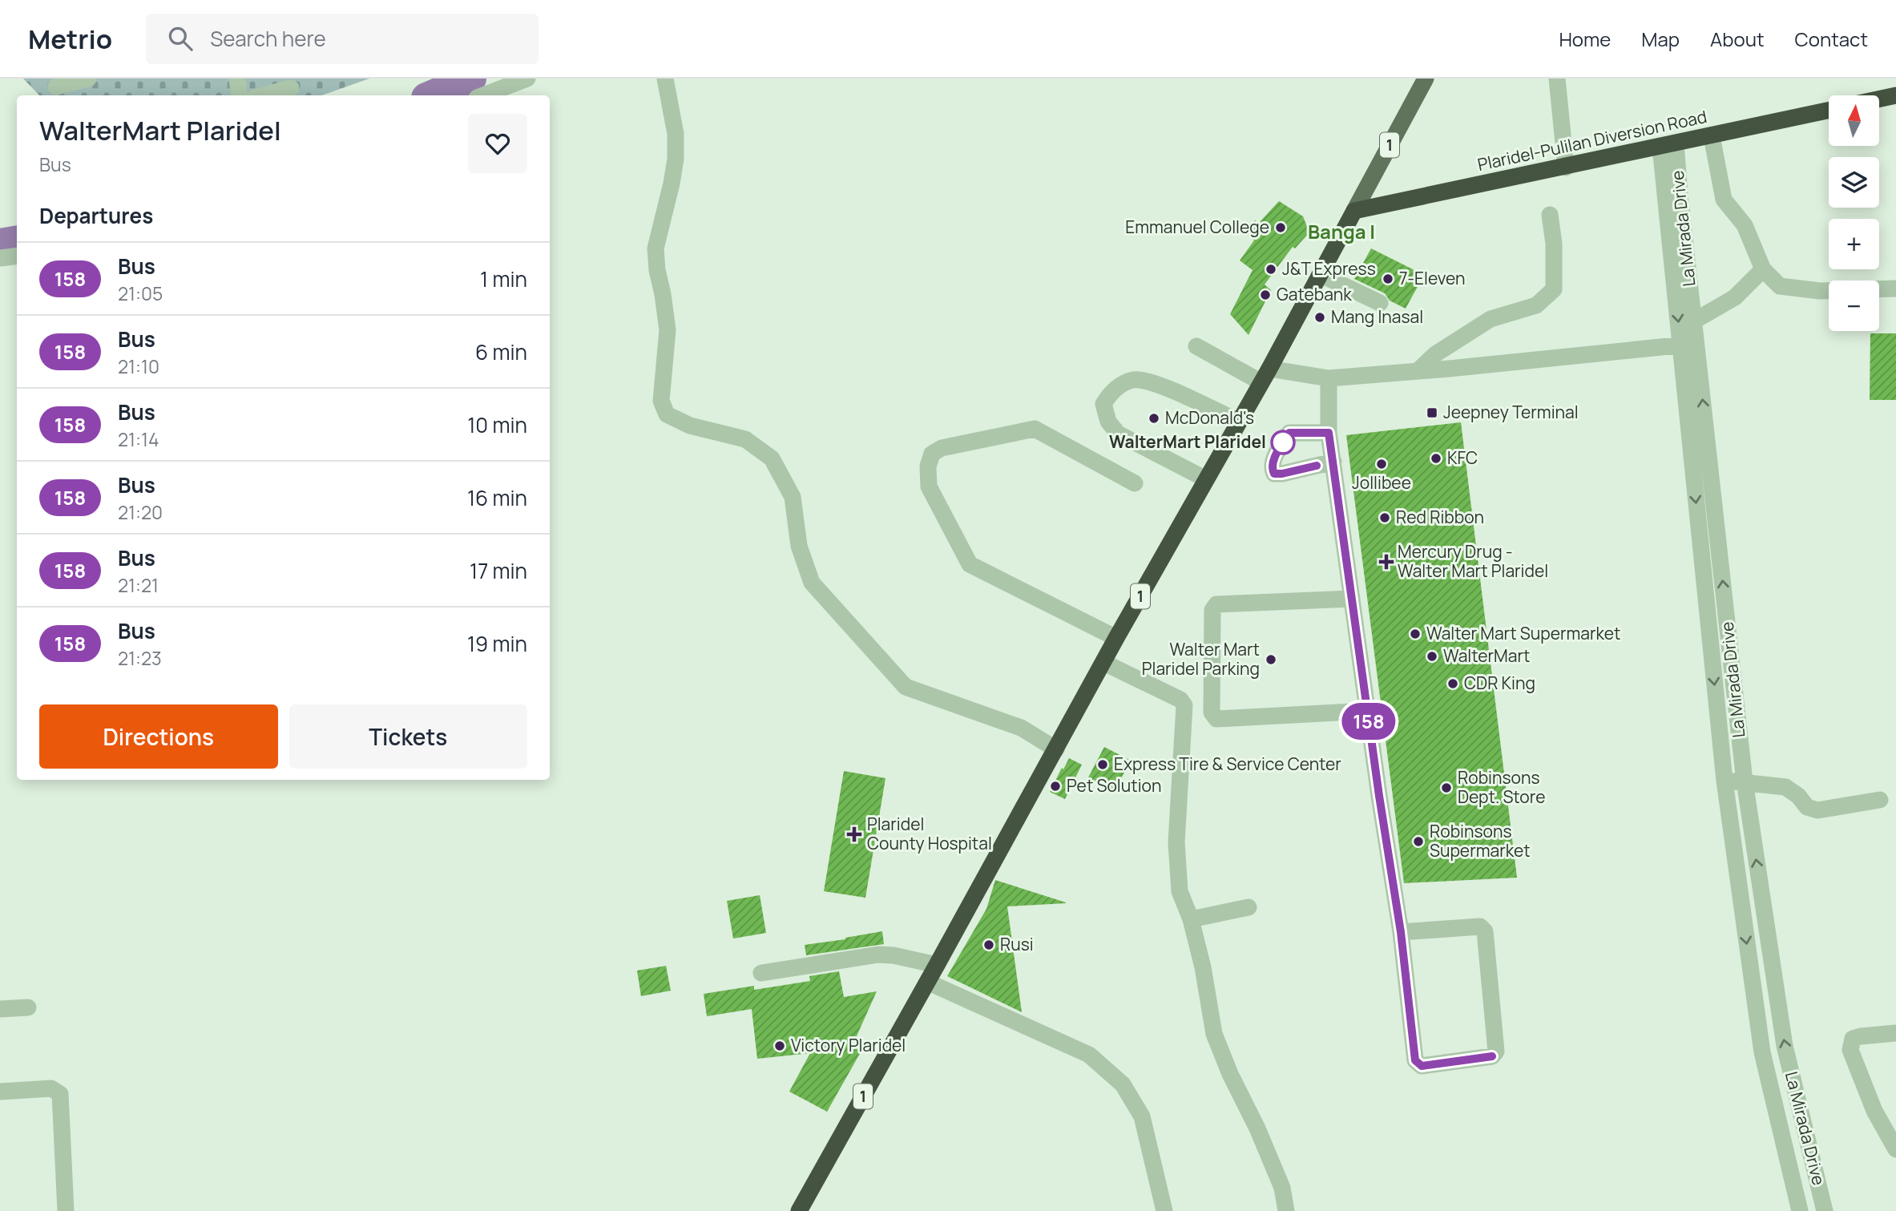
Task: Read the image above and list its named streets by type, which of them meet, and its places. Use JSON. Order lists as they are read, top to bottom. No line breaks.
{"streets":{"highway":["Plaridel-Pulilan Diversion Road","1"],"street":["La Mirada Drive"]},"crossings":[["Plaridel-Pulilan Diversion Road","1"],["Plaridel-Pulilan Diversion Road","La Mirada Drive"]],"districts":["Banga I"],"places":{"other":["Emmanuel College","J&T Express","7-Eleven","Gatebank","Mang Inasal","McDonald's","WalterMart Plaridel","KFC","Jollibee","Red Ribbon","Walter Mart Supermarket","WalterMart","Walter Mart Plaridel Parking","CDR King","Express Tire & Service Center","Pet Solution","Robinsons Dept. Store","Robinsons Supermarket","Rusi","Victory Plaridel"],"transit":["Jeepney Terminal"],"health":["Mercury Drug - Walter Mart Plaridel","Plaridel County Hospital"]},"lines":["bus line 158"],"north":"top","page":{"header":"Metrio","search":"Search here","nav":["Home","Map","About","Contact"],"on_map":"158","map_buttons":["+","−"],"heading":[["WalterMart Plaridel","Bus"],"Departures"],"list":[{"mark":"158","name":"Bus","note":"21:05","value":"1 min"},{"mark":"158","name":"Bus","note":"21:10","value":"6 min"},{"mark":"158","name":"Bus","note":"21:14","value":"10 min"},{"mark":"158","name":"Bus","note":"21:20","value":"16 min"},{"mark":"158","name":"Bus","note":"21:21","value":"17 min"},{"mark":"158","name":"Bus","note":"21:23","value":"19 min"}],"buttons":["Directions","Tickets"]}}
